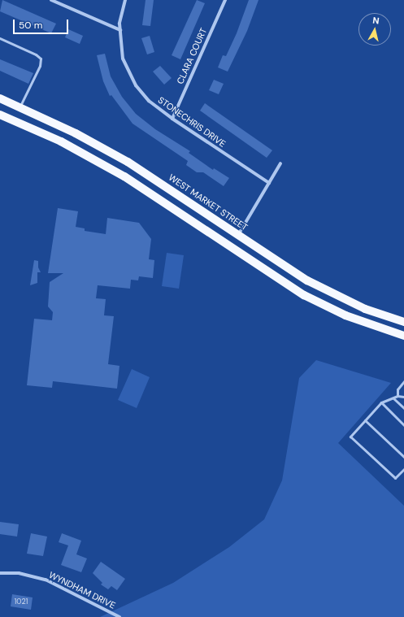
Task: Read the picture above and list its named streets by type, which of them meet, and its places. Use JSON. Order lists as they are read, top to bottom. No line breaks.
{"streets":{"main road":["WEST MARKET STREET"],"street":["CLARA COURT","STONECHRIS DRIVE","WYNDHAM DRIVE"]},"crossings":[["CLARA COURT","STONECHRIS DRIVE"]],"house_numbers":["1021"],"scale_bar":"50 m","north":"top"}
